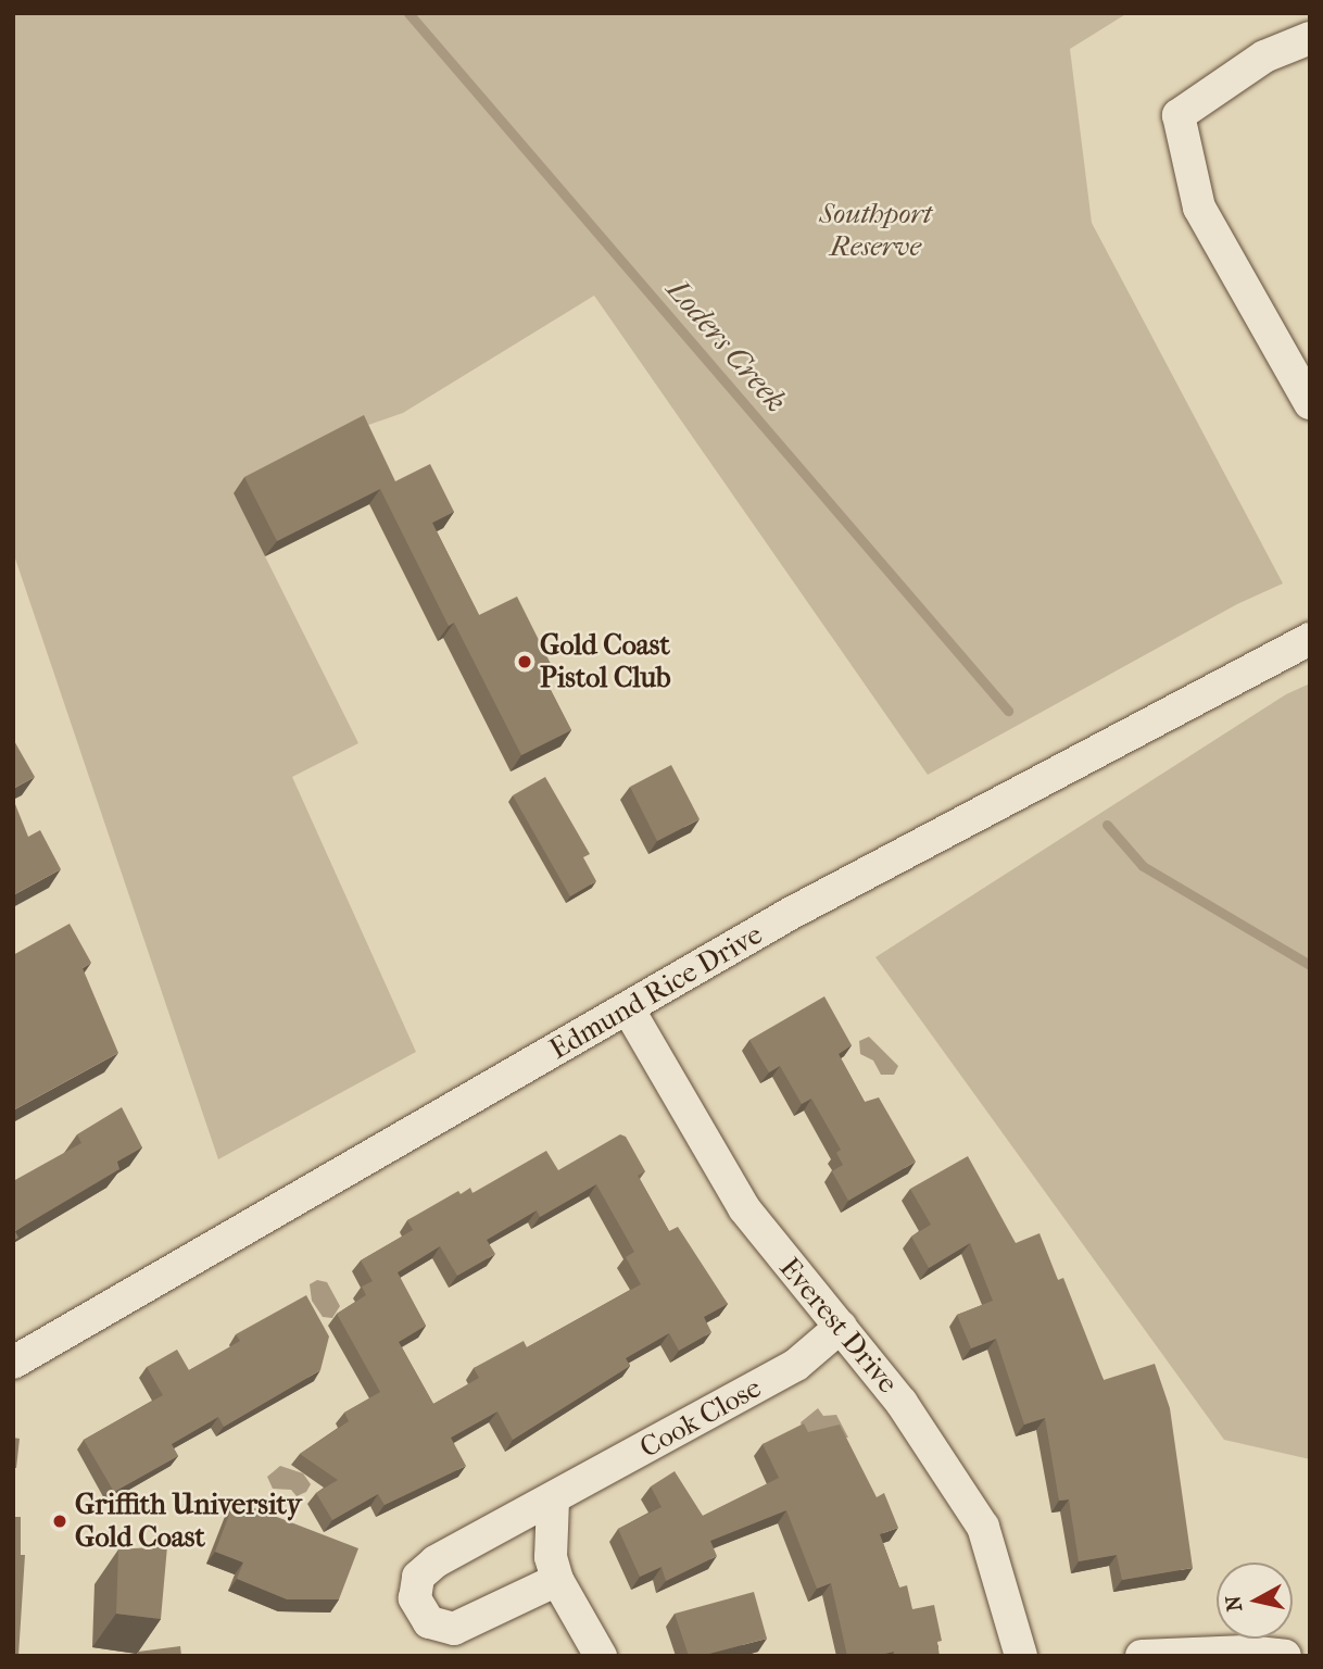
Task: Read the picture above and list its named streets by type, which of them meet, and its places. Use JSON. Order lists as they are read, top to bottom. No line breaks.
{"streets":{"street":["Edmund Rice Drive","Everest Drive","Cook Close"]},"crossings":[["Edmund Rice Drive","Everest Drive"],["Everest Drive","Cook Close"]],"water":["Loders Creek"],"parks":["Southport Reserve"],"places":["Gold Coast Pistol Club","Griffith University Gold Coast"],"north":"left"}
